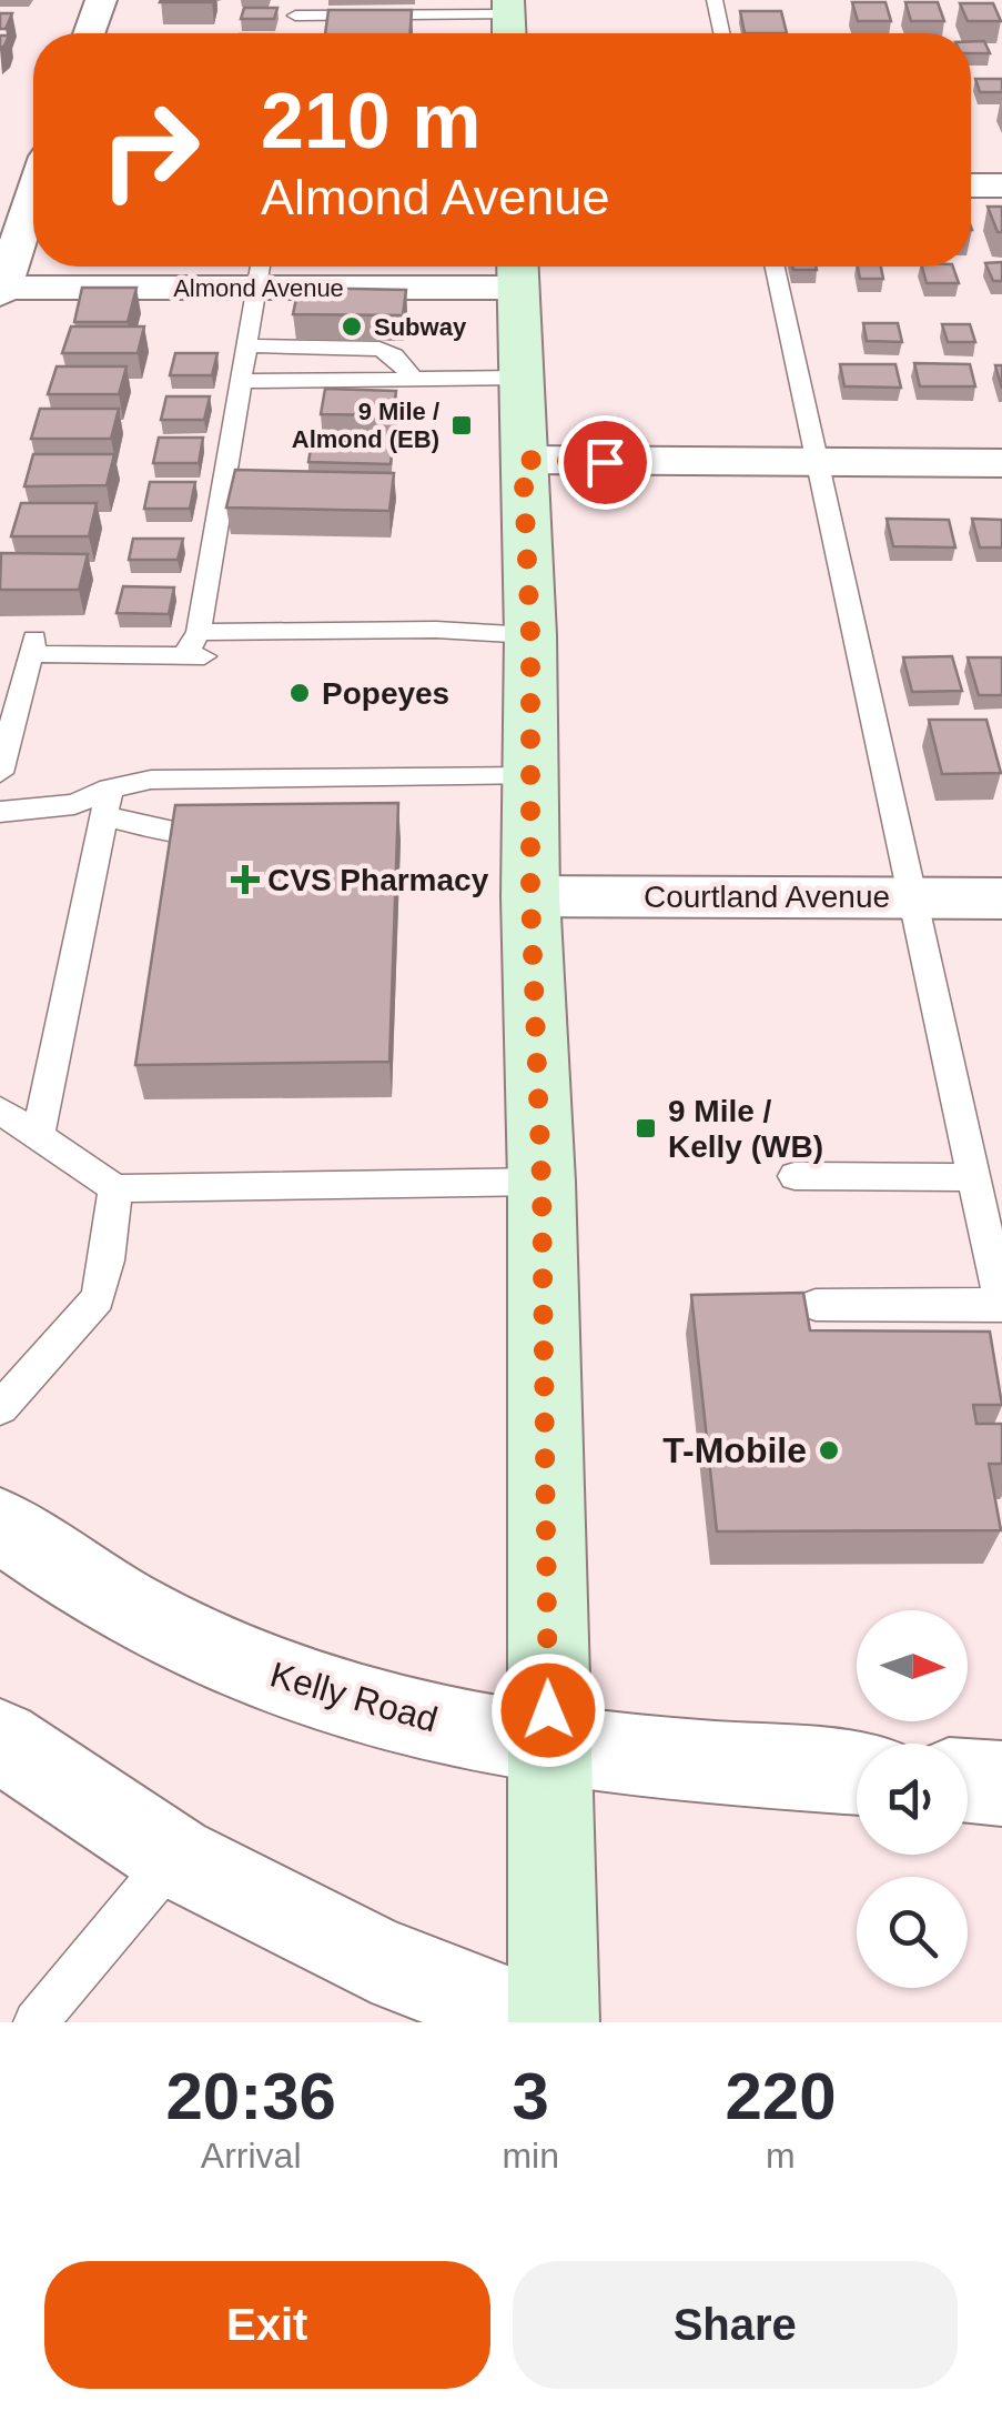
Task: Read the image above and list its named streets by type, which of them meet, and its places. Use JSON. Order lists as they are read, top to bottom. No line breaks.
{"streets":{"street":["Almond Avenue","Courtland Avenue","Kelly Road"]},"places":{"other":["Subway","Popeyes","T-Mobile"],"transit":["9 Mile / Almond (EB)","9 Mile / Kelly (WB)"],"health":["CVS Pharmacy"]},"north":"right","page":{"turn":["210 m","Almond Avenue"],"eta":["20:36","Arrival","3","min","220","m"],"buttons":["Exit","Share"]}}
